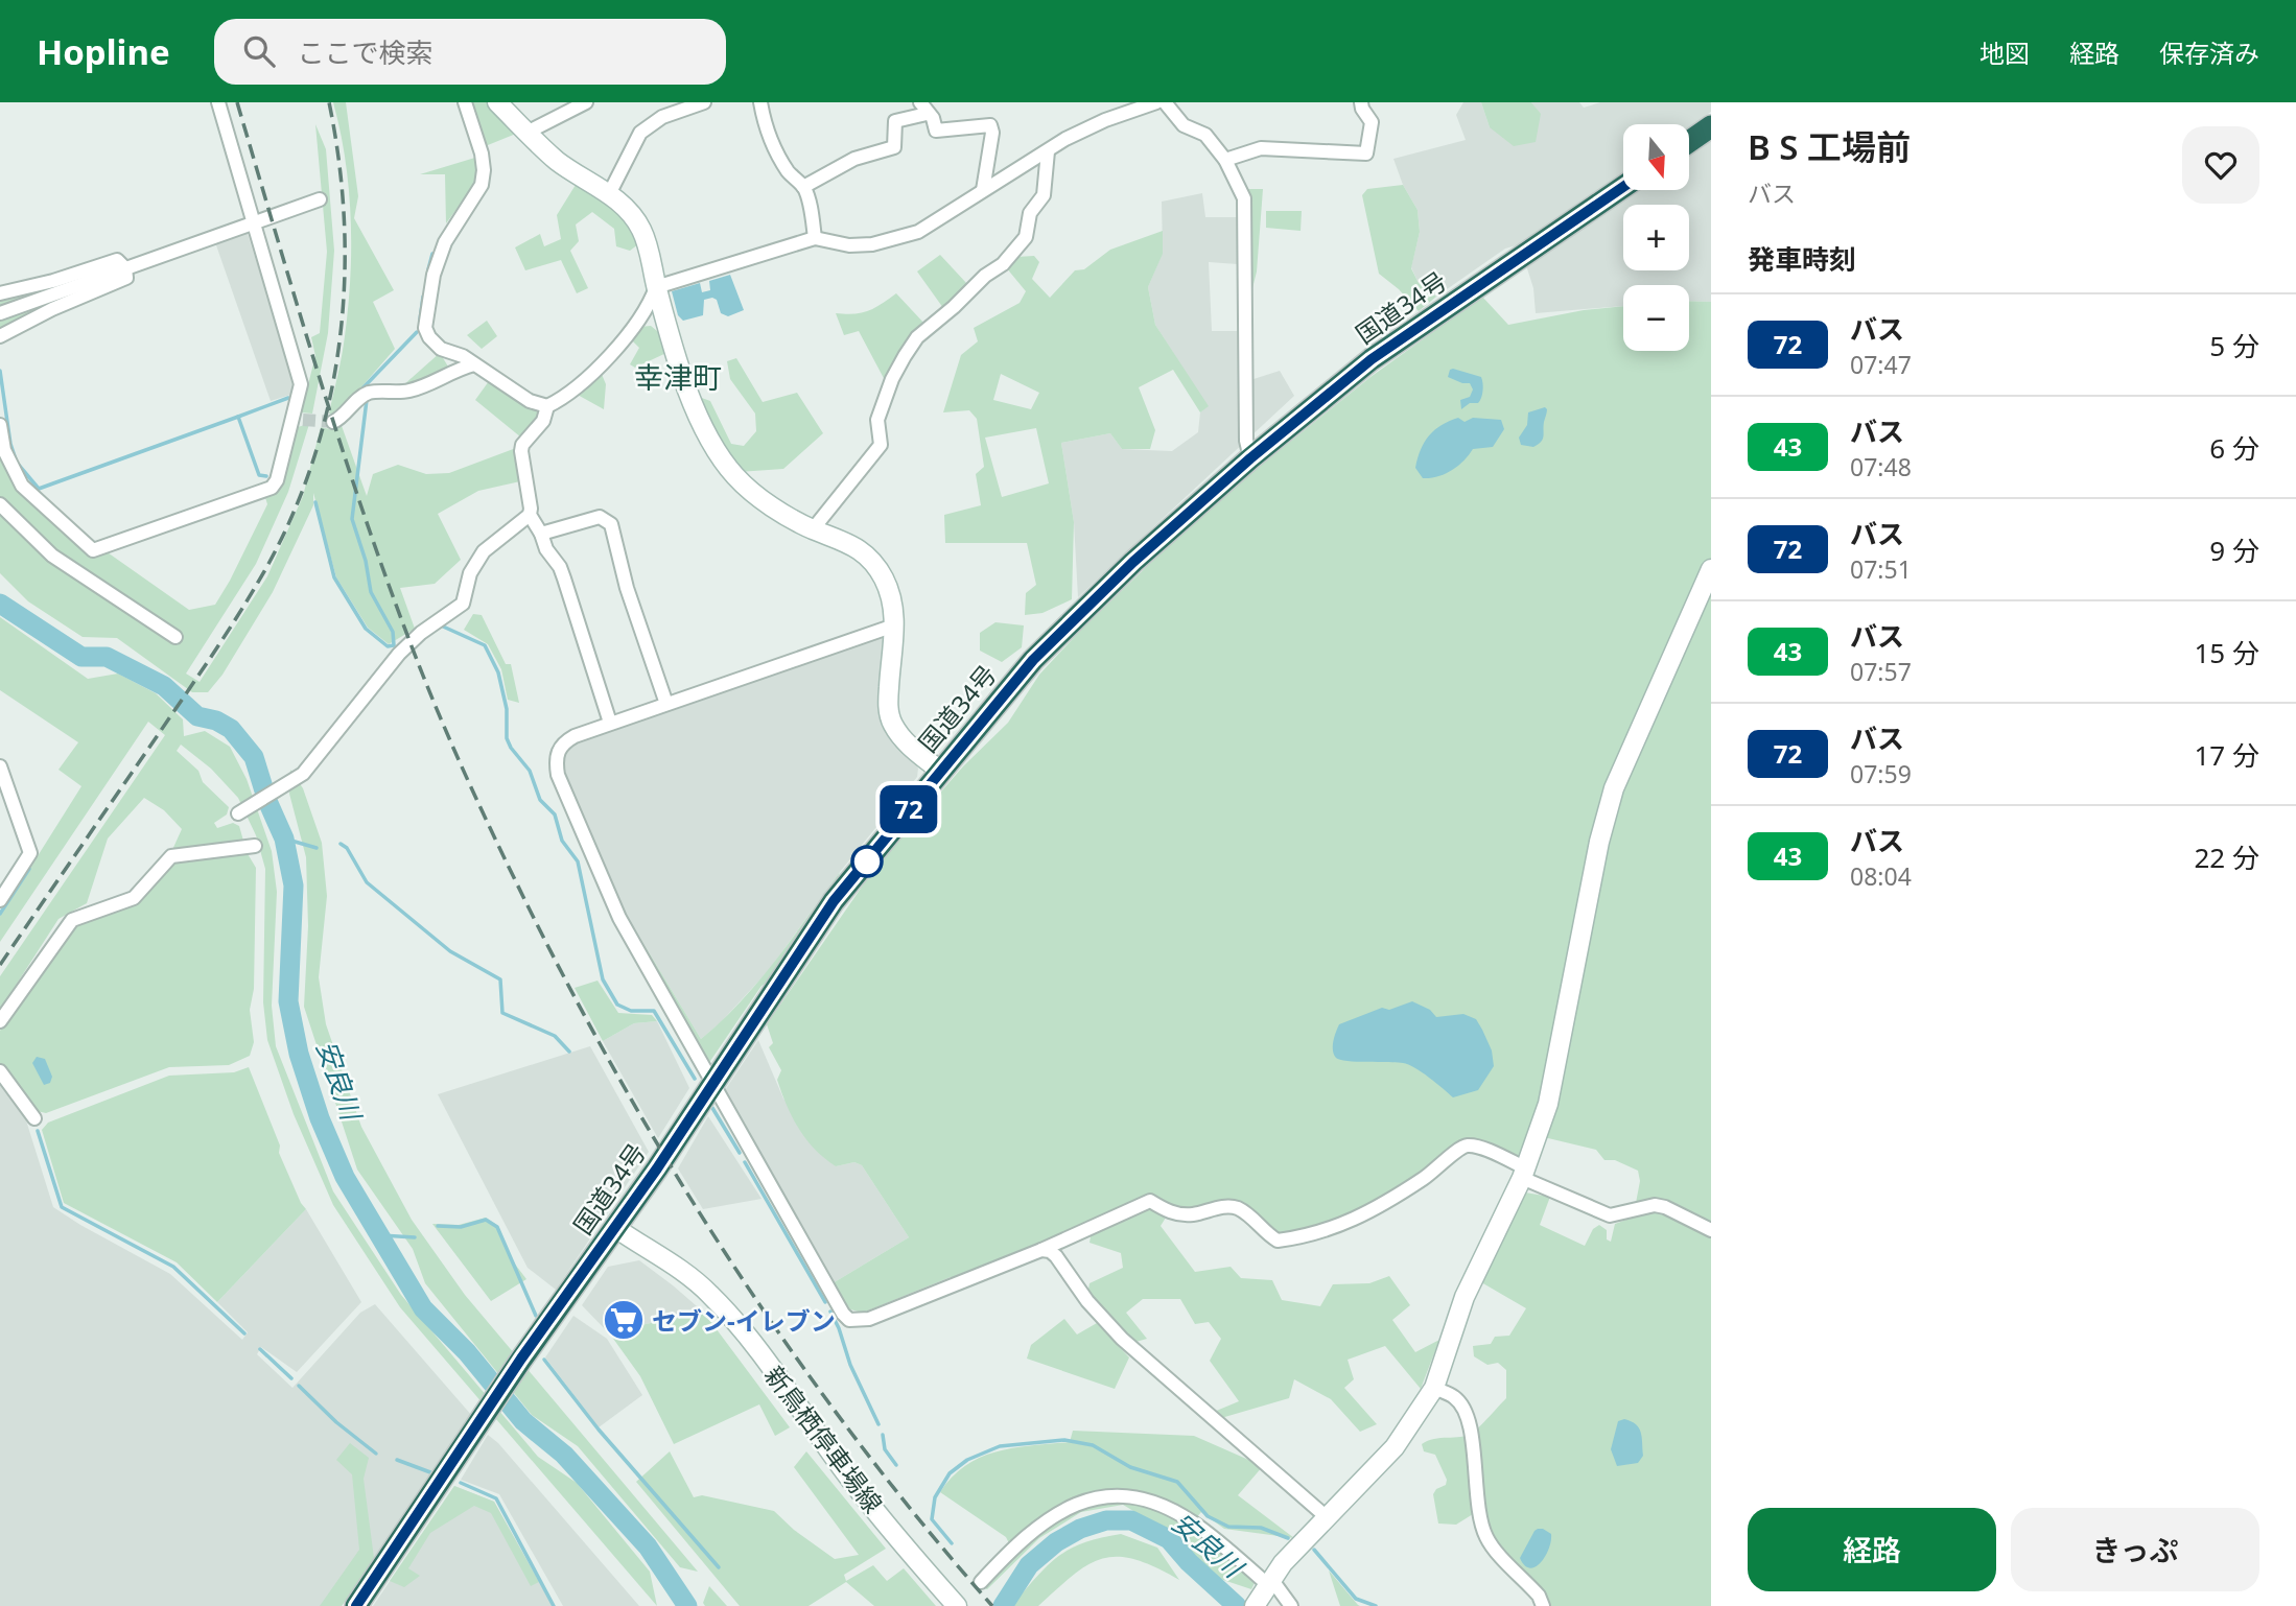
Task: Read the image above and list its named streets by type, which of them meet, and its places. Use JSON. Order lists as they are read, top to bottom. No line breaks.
{"streets":{"highway":["国道34号"],"street":["新鳥栖停車場線"]},"crossings":[["国道34号","新鳥栖停車場線"]],"districts":["幸津町"],"water":["安良川"],"places":{"supermarket":["セブン-イレブン"]},"lines":["bus line 72"],"north":"bottom","page":{"header":"Hopline","search":"ここで検索","nav":["地図","経路","保存済み"],"on_map":"72","heading":[["B S 工場前","バス"],"発車時刻"],"map_buttons":["+","−"],"list":[{"mark":"72","name":"バス","note":"07:47","value":"5 分"},{"mark":"43","name":"バス","note":"07:48","value":"6 分"},{"mark":"72","name":"バス","note":"07:51","value":"9 分"},{"mark":"43","name":"バス","note":"07:57","value":"15 分"},{"mark":"72","name":"バス","note":"07:59","value":"17 分"},{"mark":"43","name":"バス","note":"08:04","value":"22 分"}],"buttons":["経路","きっぷ"]}}
